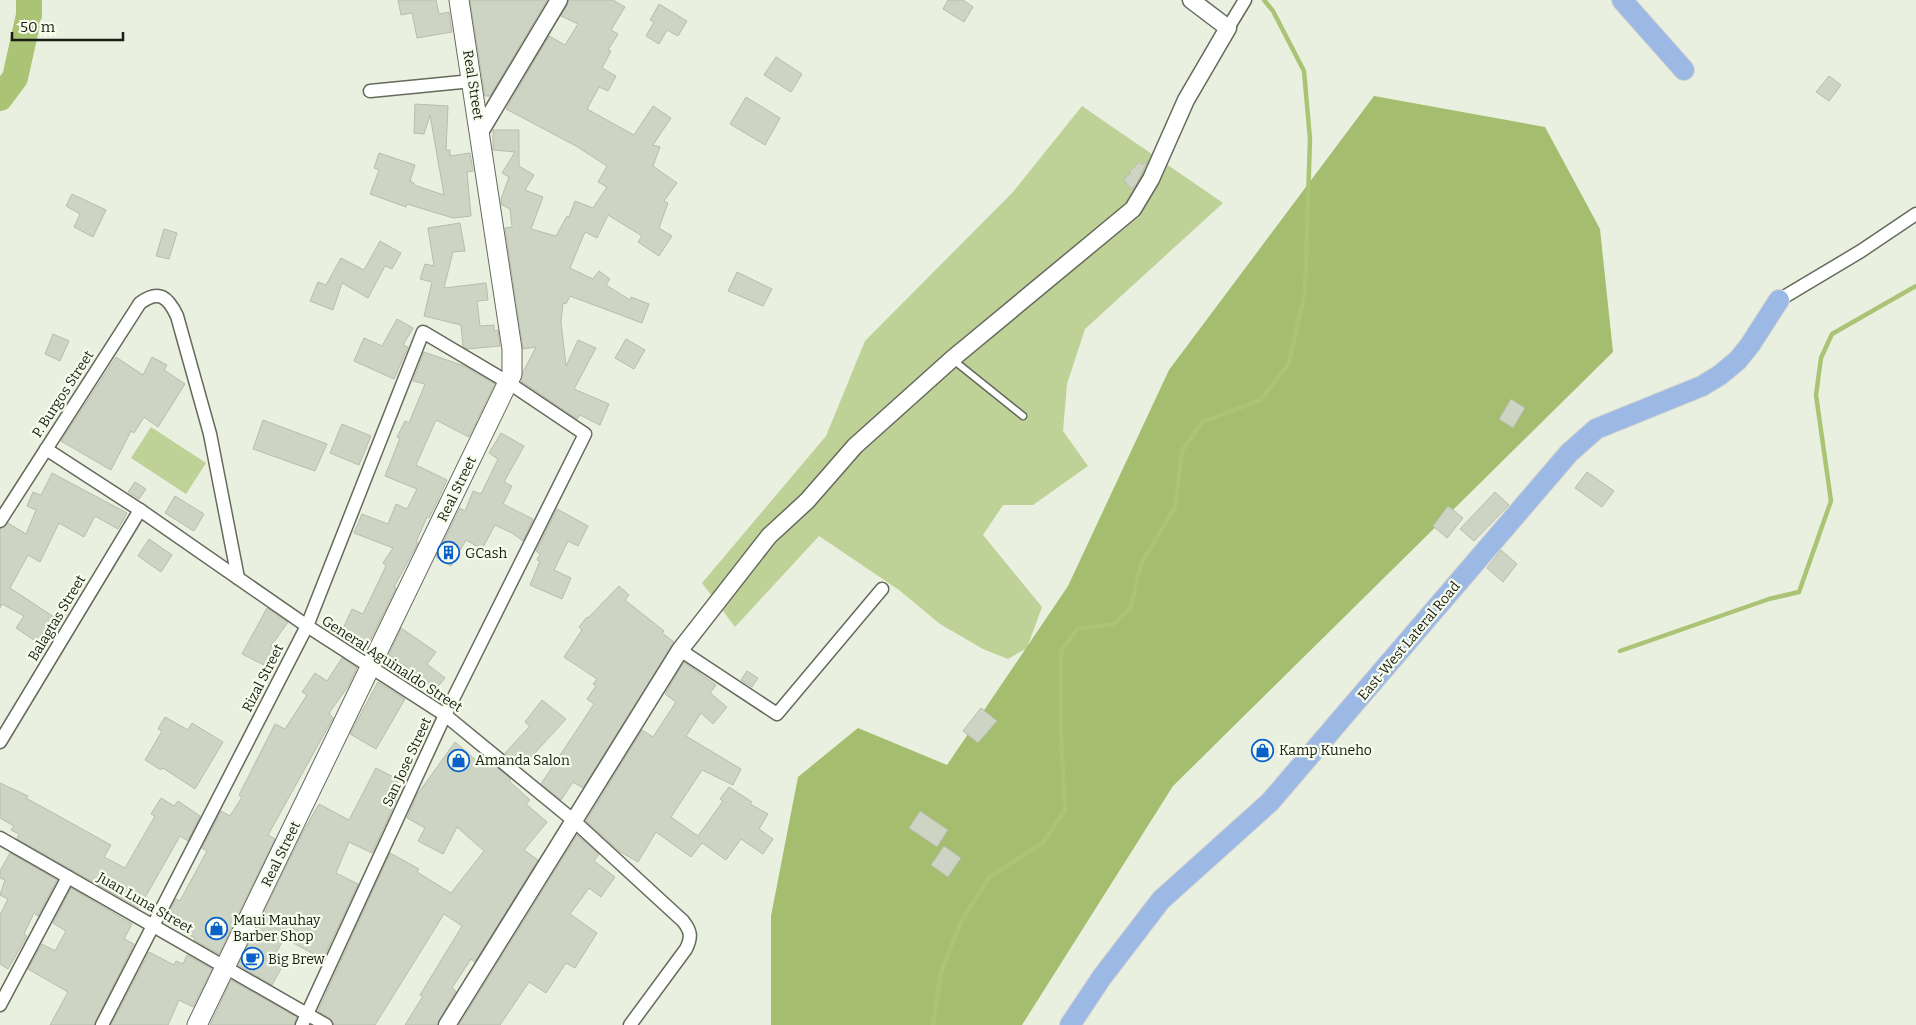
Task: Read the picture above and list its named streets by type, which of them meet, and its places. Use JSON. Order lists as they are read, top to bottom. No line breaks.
{"streets":{"main road":["Real Street","East-West Lateral Road"],"street":["P. Burgos Street","Balagtas Street","General Aguinaldo Street","Rizal Street","San Jose Street","Juan Luna Street"]},"crossings":[["Real Street","General Aguinaldo Street"],["Real Street","Rizal Street"],["Real Street","San Jose Street"],["Real Street","Juan Luna Street"],["P. Burgos Street","General Aguinaldo Street"],["Balagtas Street","General Aguinaldo Street"],["General Aguinaldo Street","Rizal Street"],["General Aguinaldo Street","San Jose Street"],["Rizal Street","San Jose Street"],["Rizal Street","Juan Luna Street"],["San Jose Street","Juan Luna Street"]],"places":{"building":["GCash"],"shop":["Kamp Kuneho","Amanda Salon","Maui Mauhay Barber Shop"],"cafe":["Big Brew"]},"scale_bar":"50 m"}
